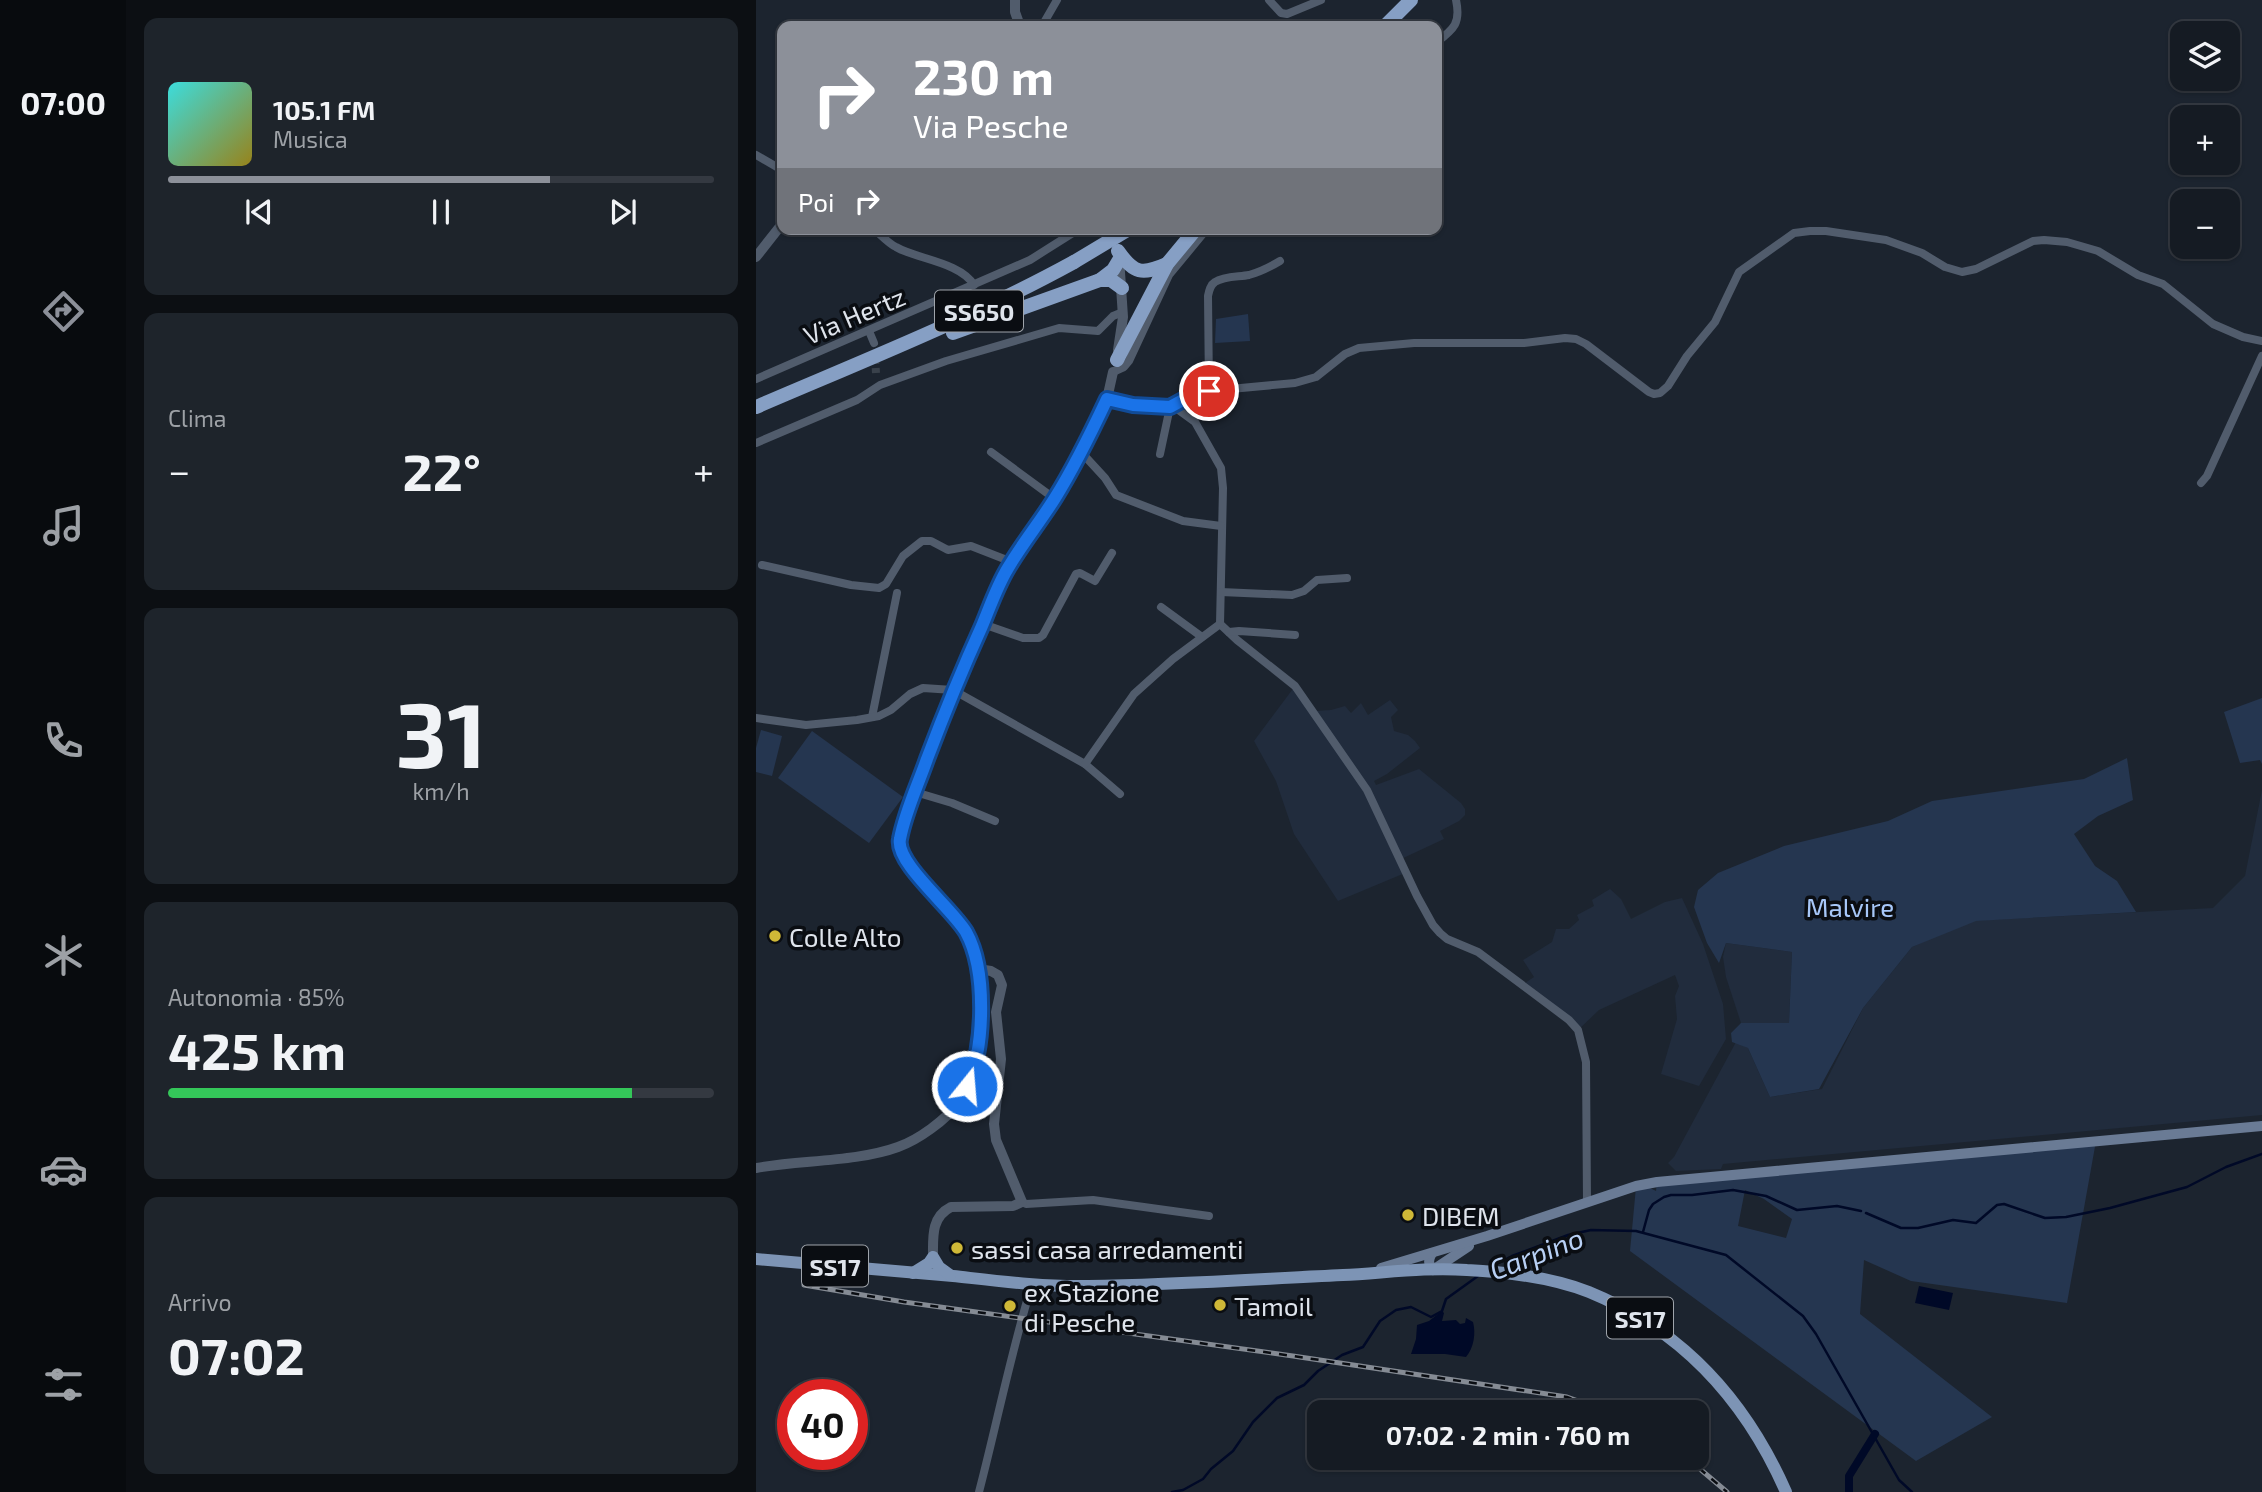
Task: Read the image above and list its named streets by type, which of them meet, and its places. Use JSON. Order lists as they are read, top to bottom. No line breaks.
{"streets":{"highway":["SS650"],"main road":["SS17"],"street":["Via Hertz"]},"water":["Carpino"],"parks":["Malvire"],"places":["Colle Alto","DIBEM","sassi casa arredamenti","Tamoil","ex Stazione di Pesche"],"page":{"tabs":"07:00","map_buttons":["+","−"],"turn":["230 m","Via Pesche"],"song":["105.1 FM","Musica"],"then":"Poi","tile":["Clima",["31","km/h"],["Autonomia · 85%","425 km"],["Arrivo","07:02"]],"heat":["−","22°","+"],"limit":"40","trip":"07:02 · 2 min · 760 m"}}
